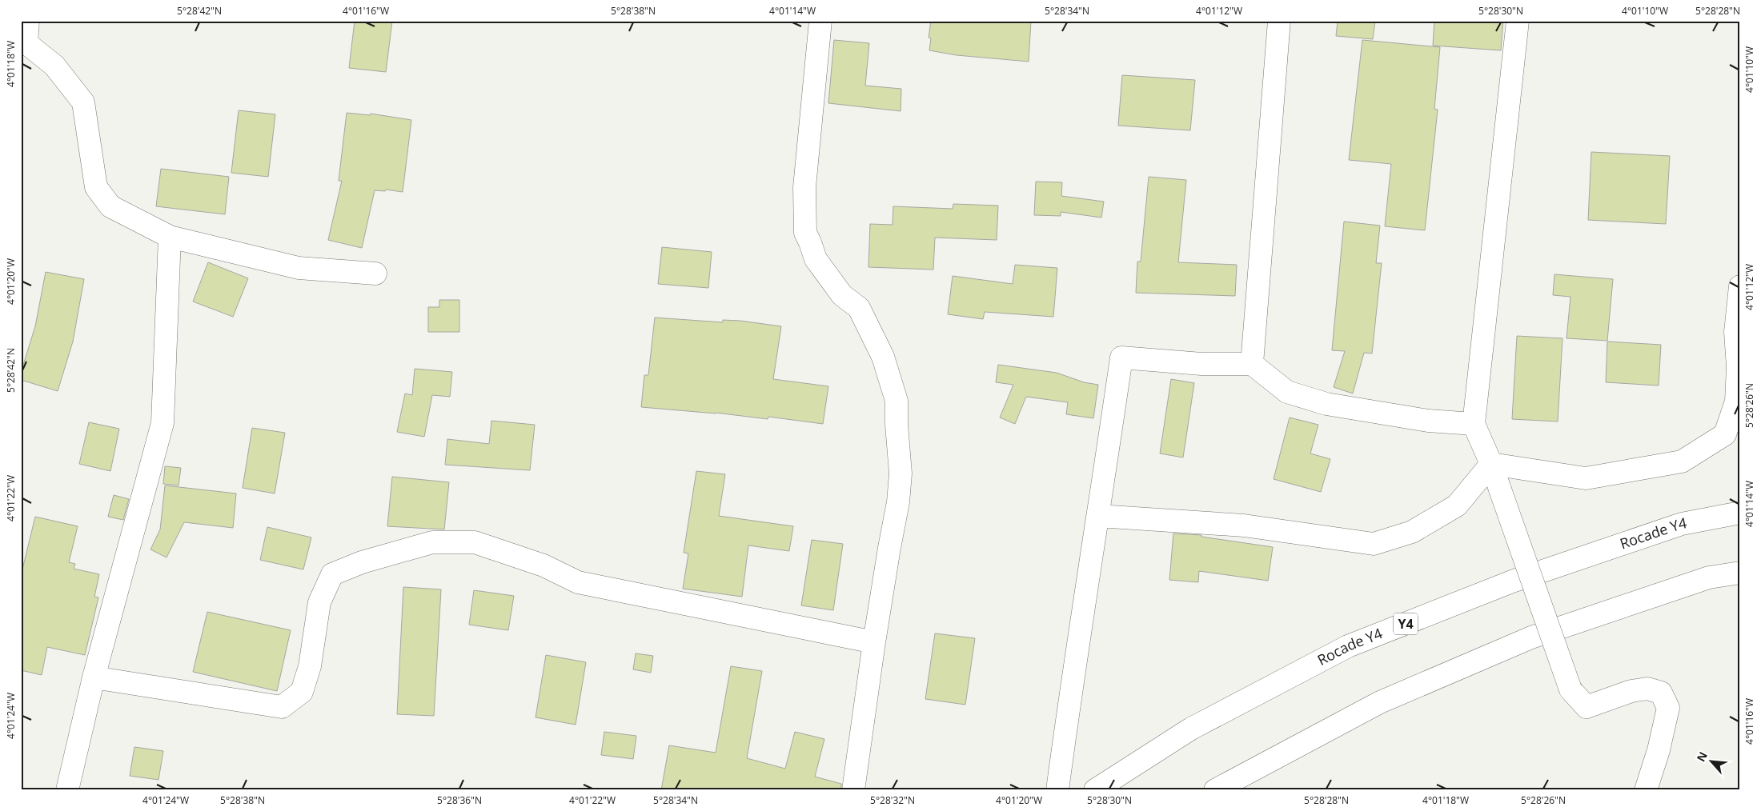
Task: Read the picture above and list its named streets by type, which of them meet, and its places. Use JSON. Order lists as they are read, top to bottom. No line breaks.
{"streets":{"main road":["Rocade Y4","Y4"]},"north":"top left","coordinates":["5°28'42\"N","4°01'16\"W","5°28'38\"N","4°01'14\"W","5°28'34\"N","4°01'12\"W","5°28'30\"N","4°01'10\"W","5°28'28\"N","4°01'18\"W","4°01'20\"W","5°28'26\"N","4°01'22\"W","4°01'24\"W","5°28'36\"N","5°28'32\"N"]}
